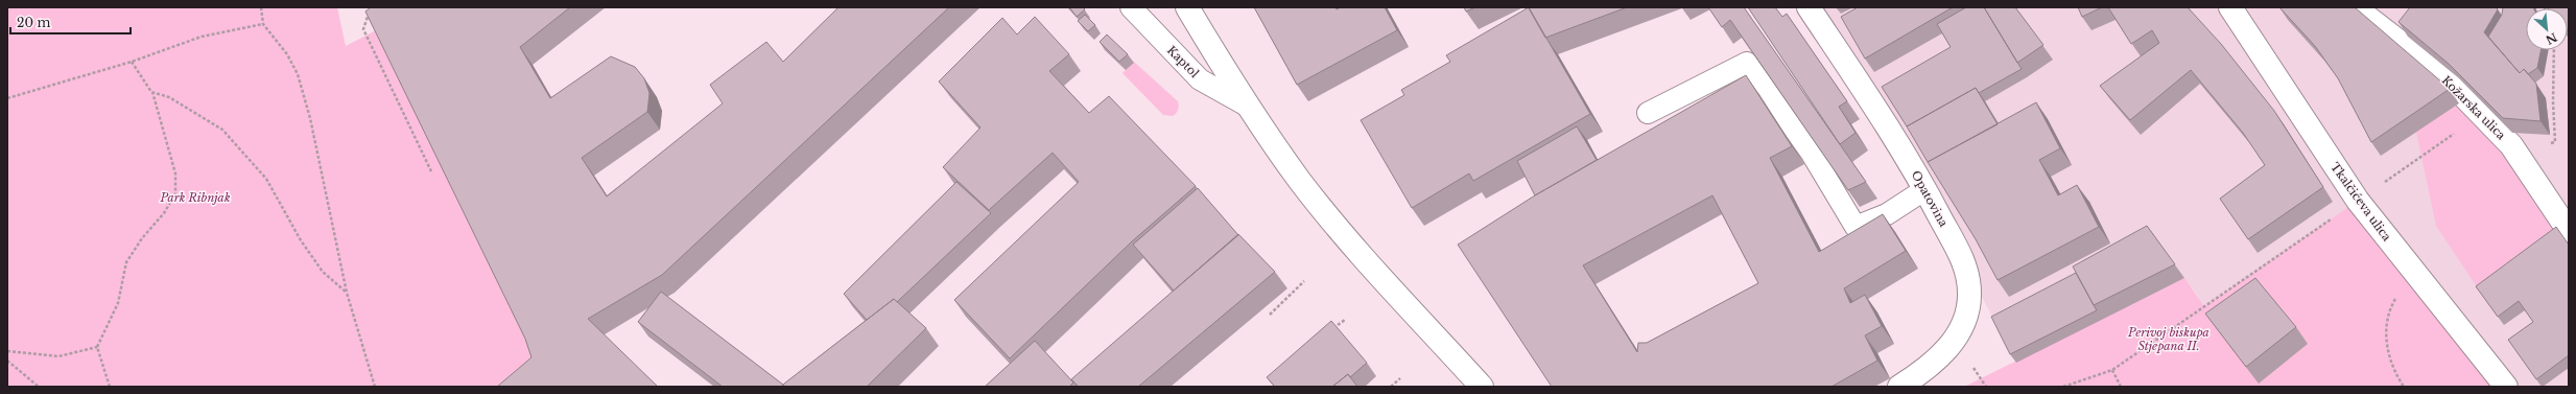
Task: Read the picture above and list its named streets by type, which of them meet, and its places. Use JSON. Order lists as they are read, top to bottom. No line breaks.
{"streets":{"street":["Kožarska ulica","Opatovina","Tkalčićeva ulica"],"lane":["Kaptol"]},"parks":["Park Ribnjak","Perivoj biskupa Stjepana II."],"scale_bar":"20 m","north":"bottom right"}
